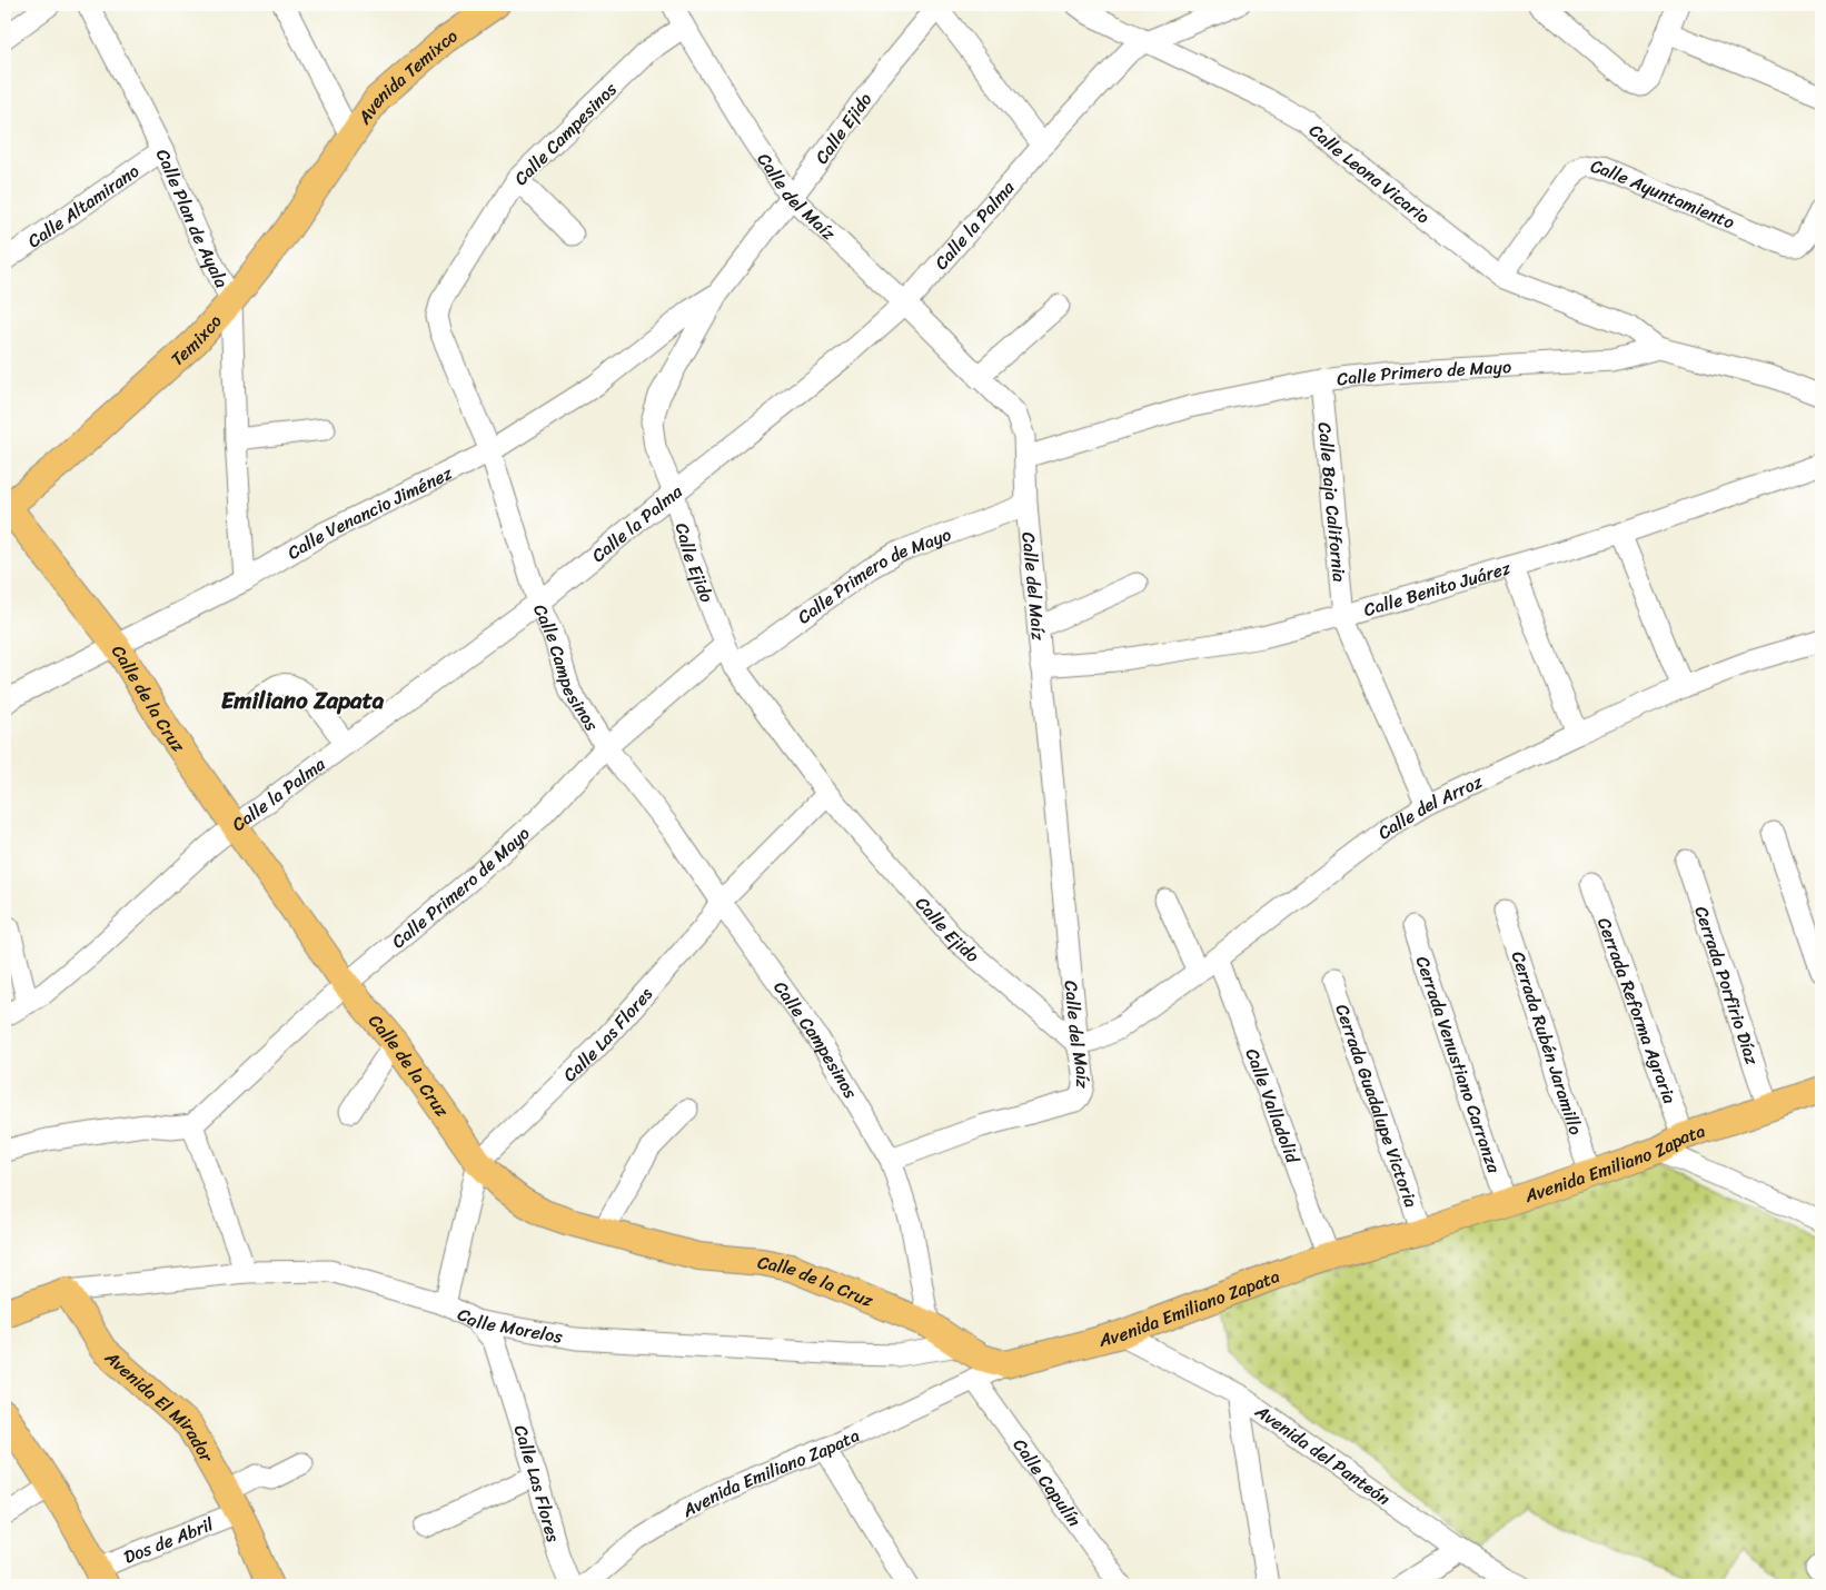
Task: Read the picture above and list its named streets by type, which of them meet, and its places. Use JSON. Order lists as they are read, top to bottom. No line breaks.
{"streets":{"main road":["Avenida Temixco","Temixco","Calle de la Cruz","Avenida Emiliano Zapata","Avenida El Mirador"],"street":["Calle Ejido","Calle Campesinos","Calle Leona Vicario","Calle del Maíz","Calle Ayuntamiento","Calle Altamirano","Calle Plan de Ayala","Calle la Palma","Calle Primero de Mayo","Calle Baja California","Calle Venancio Jiménez","Calle Benito Juárez","Calle del Arroz","Cerrada Porfirio Díaz","Cerrada Reforma Agraria","Calle Las Flores","Cerrada Rubén Jaramillo","Cerrada Venustiano Carranza","Cerrada Guadalupe Victoria","Calle Valladolid","Calle Morelos","Avenida del Panteón","Calle Capulín","Dos de Abril"]},"crossings":[["Avenida Temixco","Temixco"],["Calle Ejido","Calle del Maíz"],["Calle Ejido","Calle la Palma"],["Calle Ejido","Calle Primero de Mayo"],["Calle Ejido","Calle Venancio Jiménez"],["Calle Ejido","Calle del Arroz"],["Calle Ejido","Calle Las Flores"],["Calle Campesinos","Calle del Maíz"],["Calle Campesinos","Calle la Palma"],["Calle Campesinos","Calle Primero de Mayo"],["Calle Campesinos","Calle Venancio Jiménez"],["Calle Campesinos","Calle de la Cruz"],["Calle Campesinos","Calle Las Flores"],["Calle Leona Vicario","Calle Ayuntamiento"],["Calle Leona Vicario","Calle la Palma"],["Calle Leona Vicario","Calle Primero de Mayo"],["Calle del Maíz","Calle la Palma"],["Calle del Maíz","Calle Primero de Mayo"],["Calle del Maíz","Calle Benito Juárez"],["Calle del Maíz","Calle del Arroz"],["Calle Altamirano","Calle Plan de Ayala"],["Calle Plan de Ayala","Temixco"],["Calle Plan de Ayala","Calle Venancio Jiménez"],["Calle la Palma","Calle de la Cruz"],["Temixco","Calle de la Cruz"],["Calle Primero de Mayo","Calle Baja California"],["Calle Primero de Mayo","Calle de la Cruz"],["Calle Baja California","Calle Benito Juárez"],["Calle Baja California","Calle del Arroz"],["Calle Venancio Jiménez","Calle de la Cruz"],["Calle de la Cruz","Calle Las Flores"],["Calle de la Cruz","Avenida Emiliano Zapata"],["Calle de la Cruz","Calle Morelos"],["Calle del Arroz","Calle Valladolid"],["Cerrada Porfirio Díaz","Avenida Emiliano Zapata"],["Cerrada Reforma Agraria","Avenida Emiliano Zapata"],["Calle Las Flores","Calle Morelos"],["Cerrada Rubén Jaramillo","Avenida Emiliano Zapata"],["Cerrada Venustiano Carranza","Avenida Emiliano Zapata"],["Cerrada Guadalupe Victoria","Avenida Emiliano Zapata"],["Calle Valladolid","Avenida Emiliano Zapata"],["Avenida Emiliano Zapata","Avenida del Panteón"],["Avenida Emiliano Zapata","Calle Capulín"],["Calle Morelos","Avenida El Mirador"],["Avenida El Mirador","Dos de Abril"]],"districts":["Emiliano Zapata"]}
